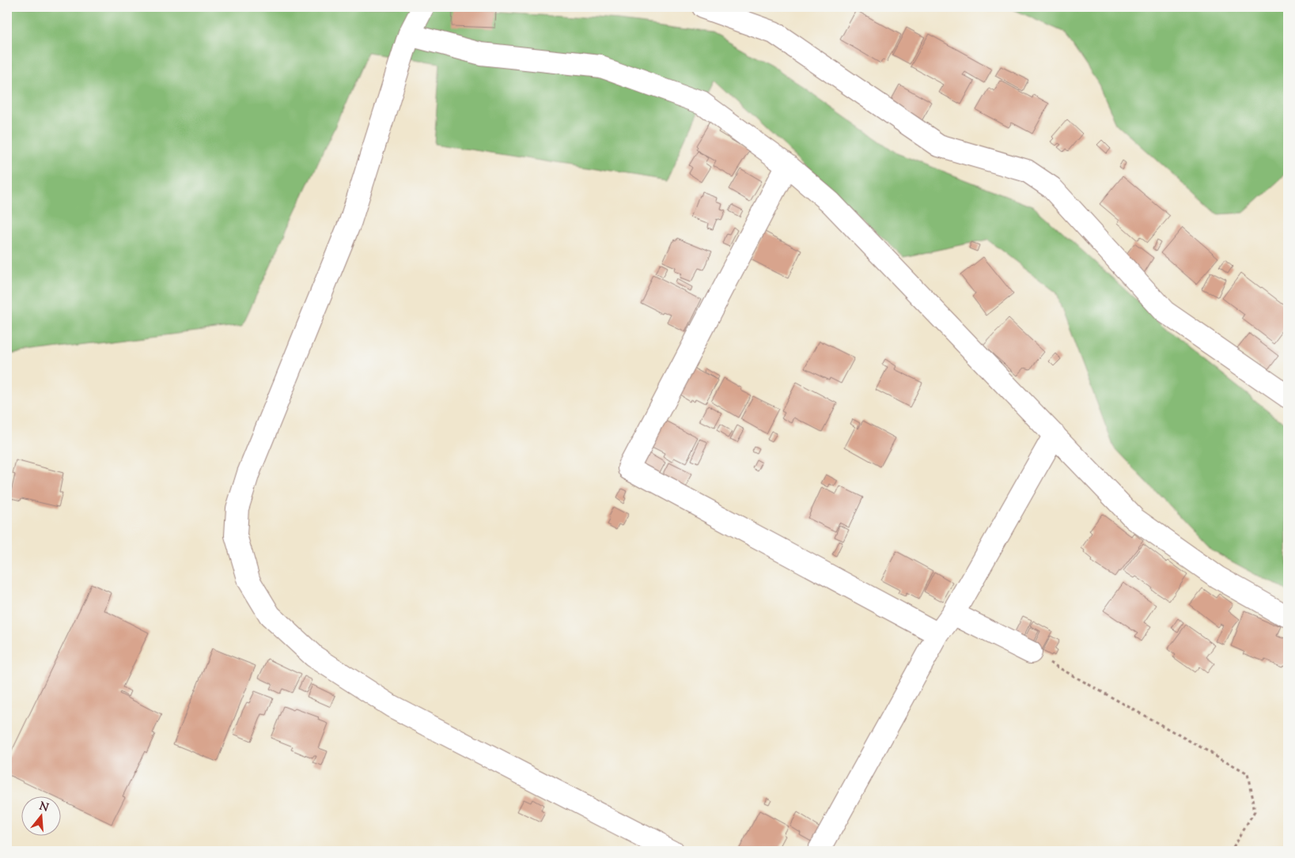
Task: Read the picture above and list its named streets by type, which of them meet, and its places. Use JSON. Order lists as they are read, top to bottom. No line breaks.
{"north":"top"}
